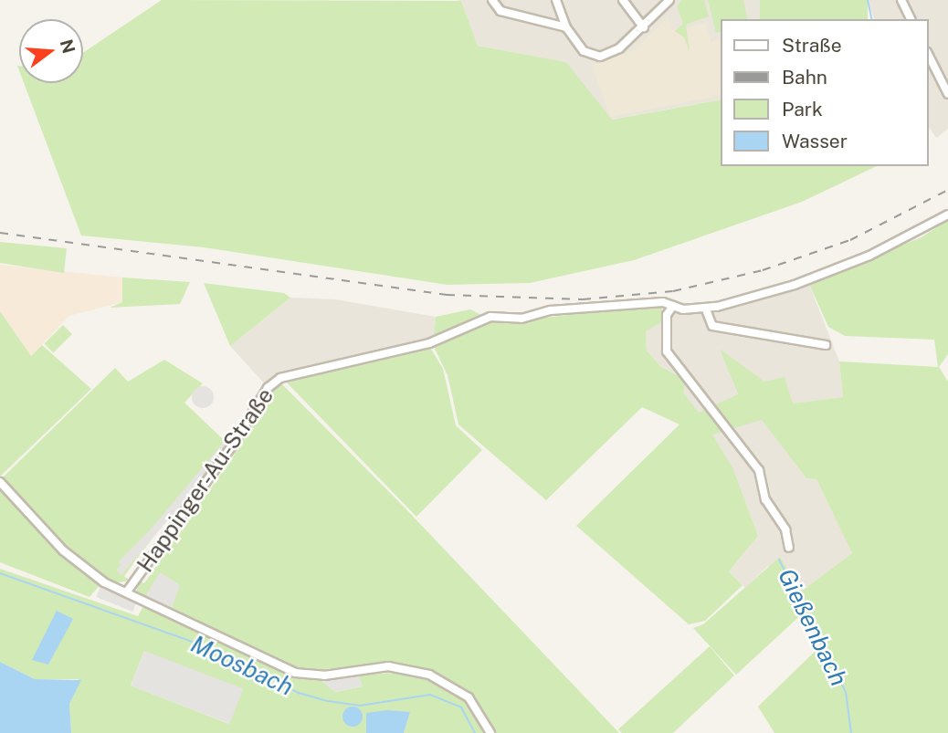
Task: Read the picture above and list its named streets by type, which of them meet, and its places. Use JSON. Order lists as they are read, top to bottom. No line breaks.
{"streets":{"street":["Happinger-Au-Straße"]},"water":["Gießenbach","Moosbach"],"legend":["Straße","Bahn","Park","Wasser"],"north":"right"}
